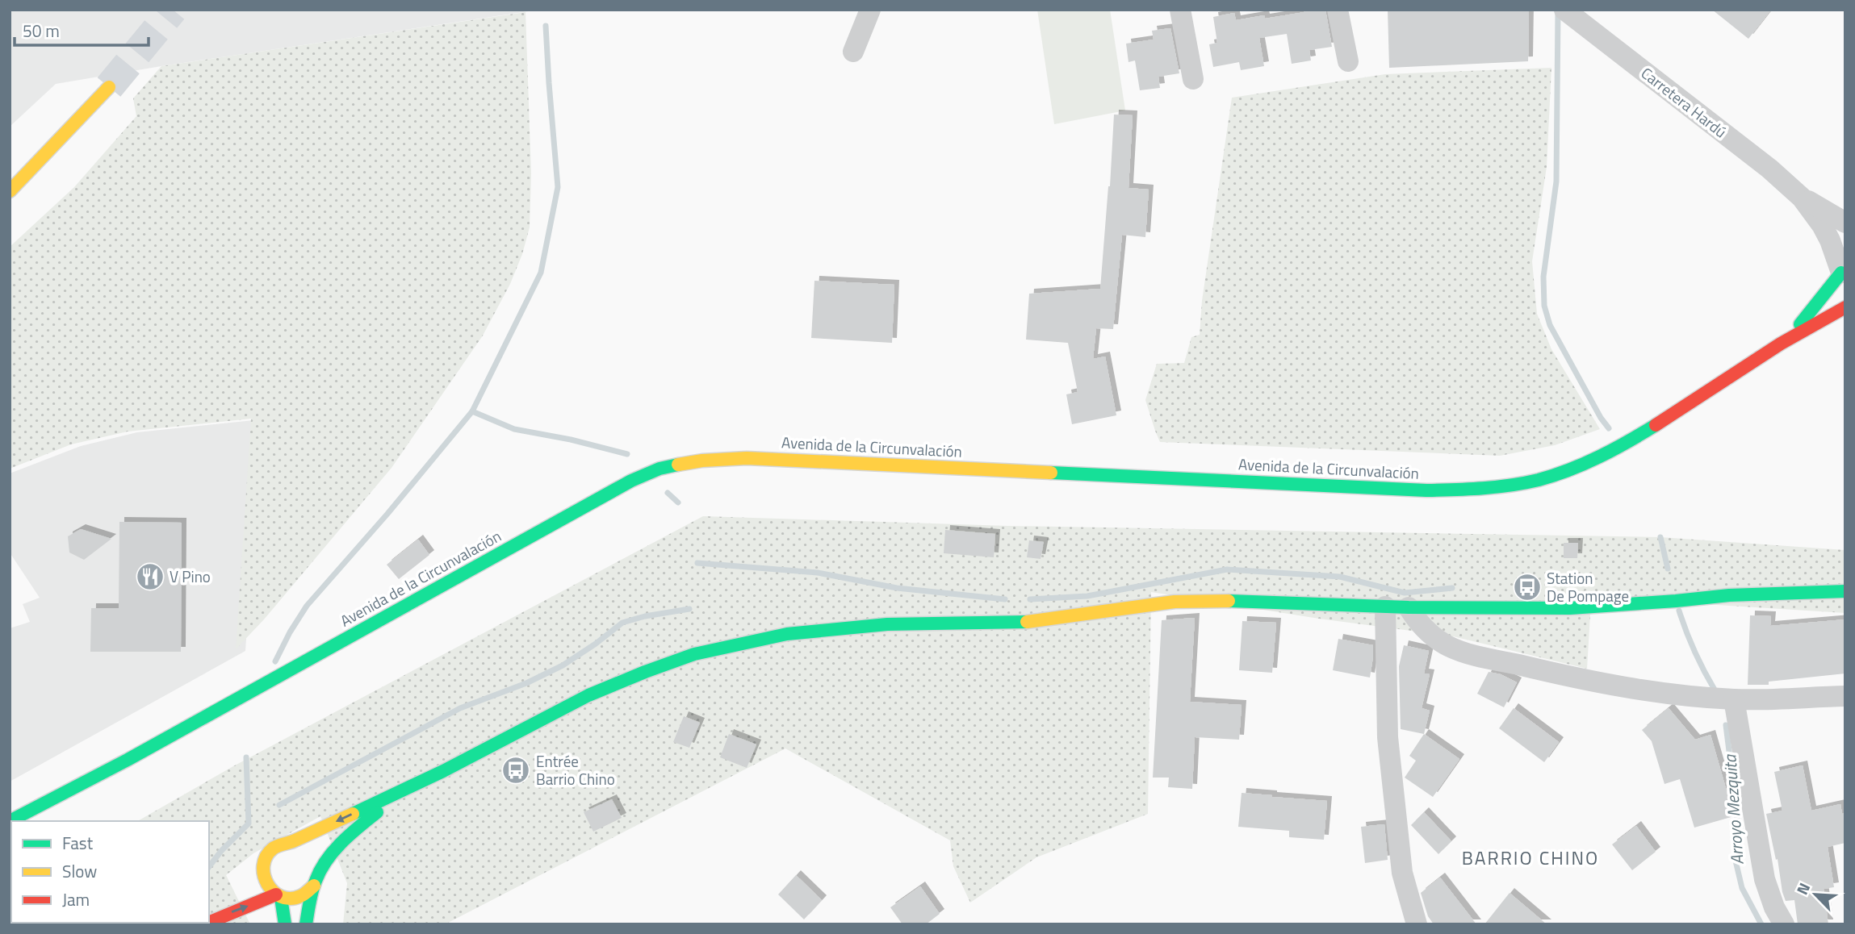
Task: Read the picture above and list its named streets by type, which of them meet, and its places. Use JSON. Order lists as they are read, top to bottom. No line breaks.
{"streets":{"main road":["Avenida de la Circunvalación"],"street":["Carretera Hardú"]},"districts":["BARRIO CHINO"],"water":["Arroyo Mezquita"],"places":{"restaurant":["V Pino"],"bus stop":["Station De Pompage","Entrée Barrio Chino"]},"legend":["Fast","Slow","Jam"],"scale_bar":"50 m","north":"top left"}
